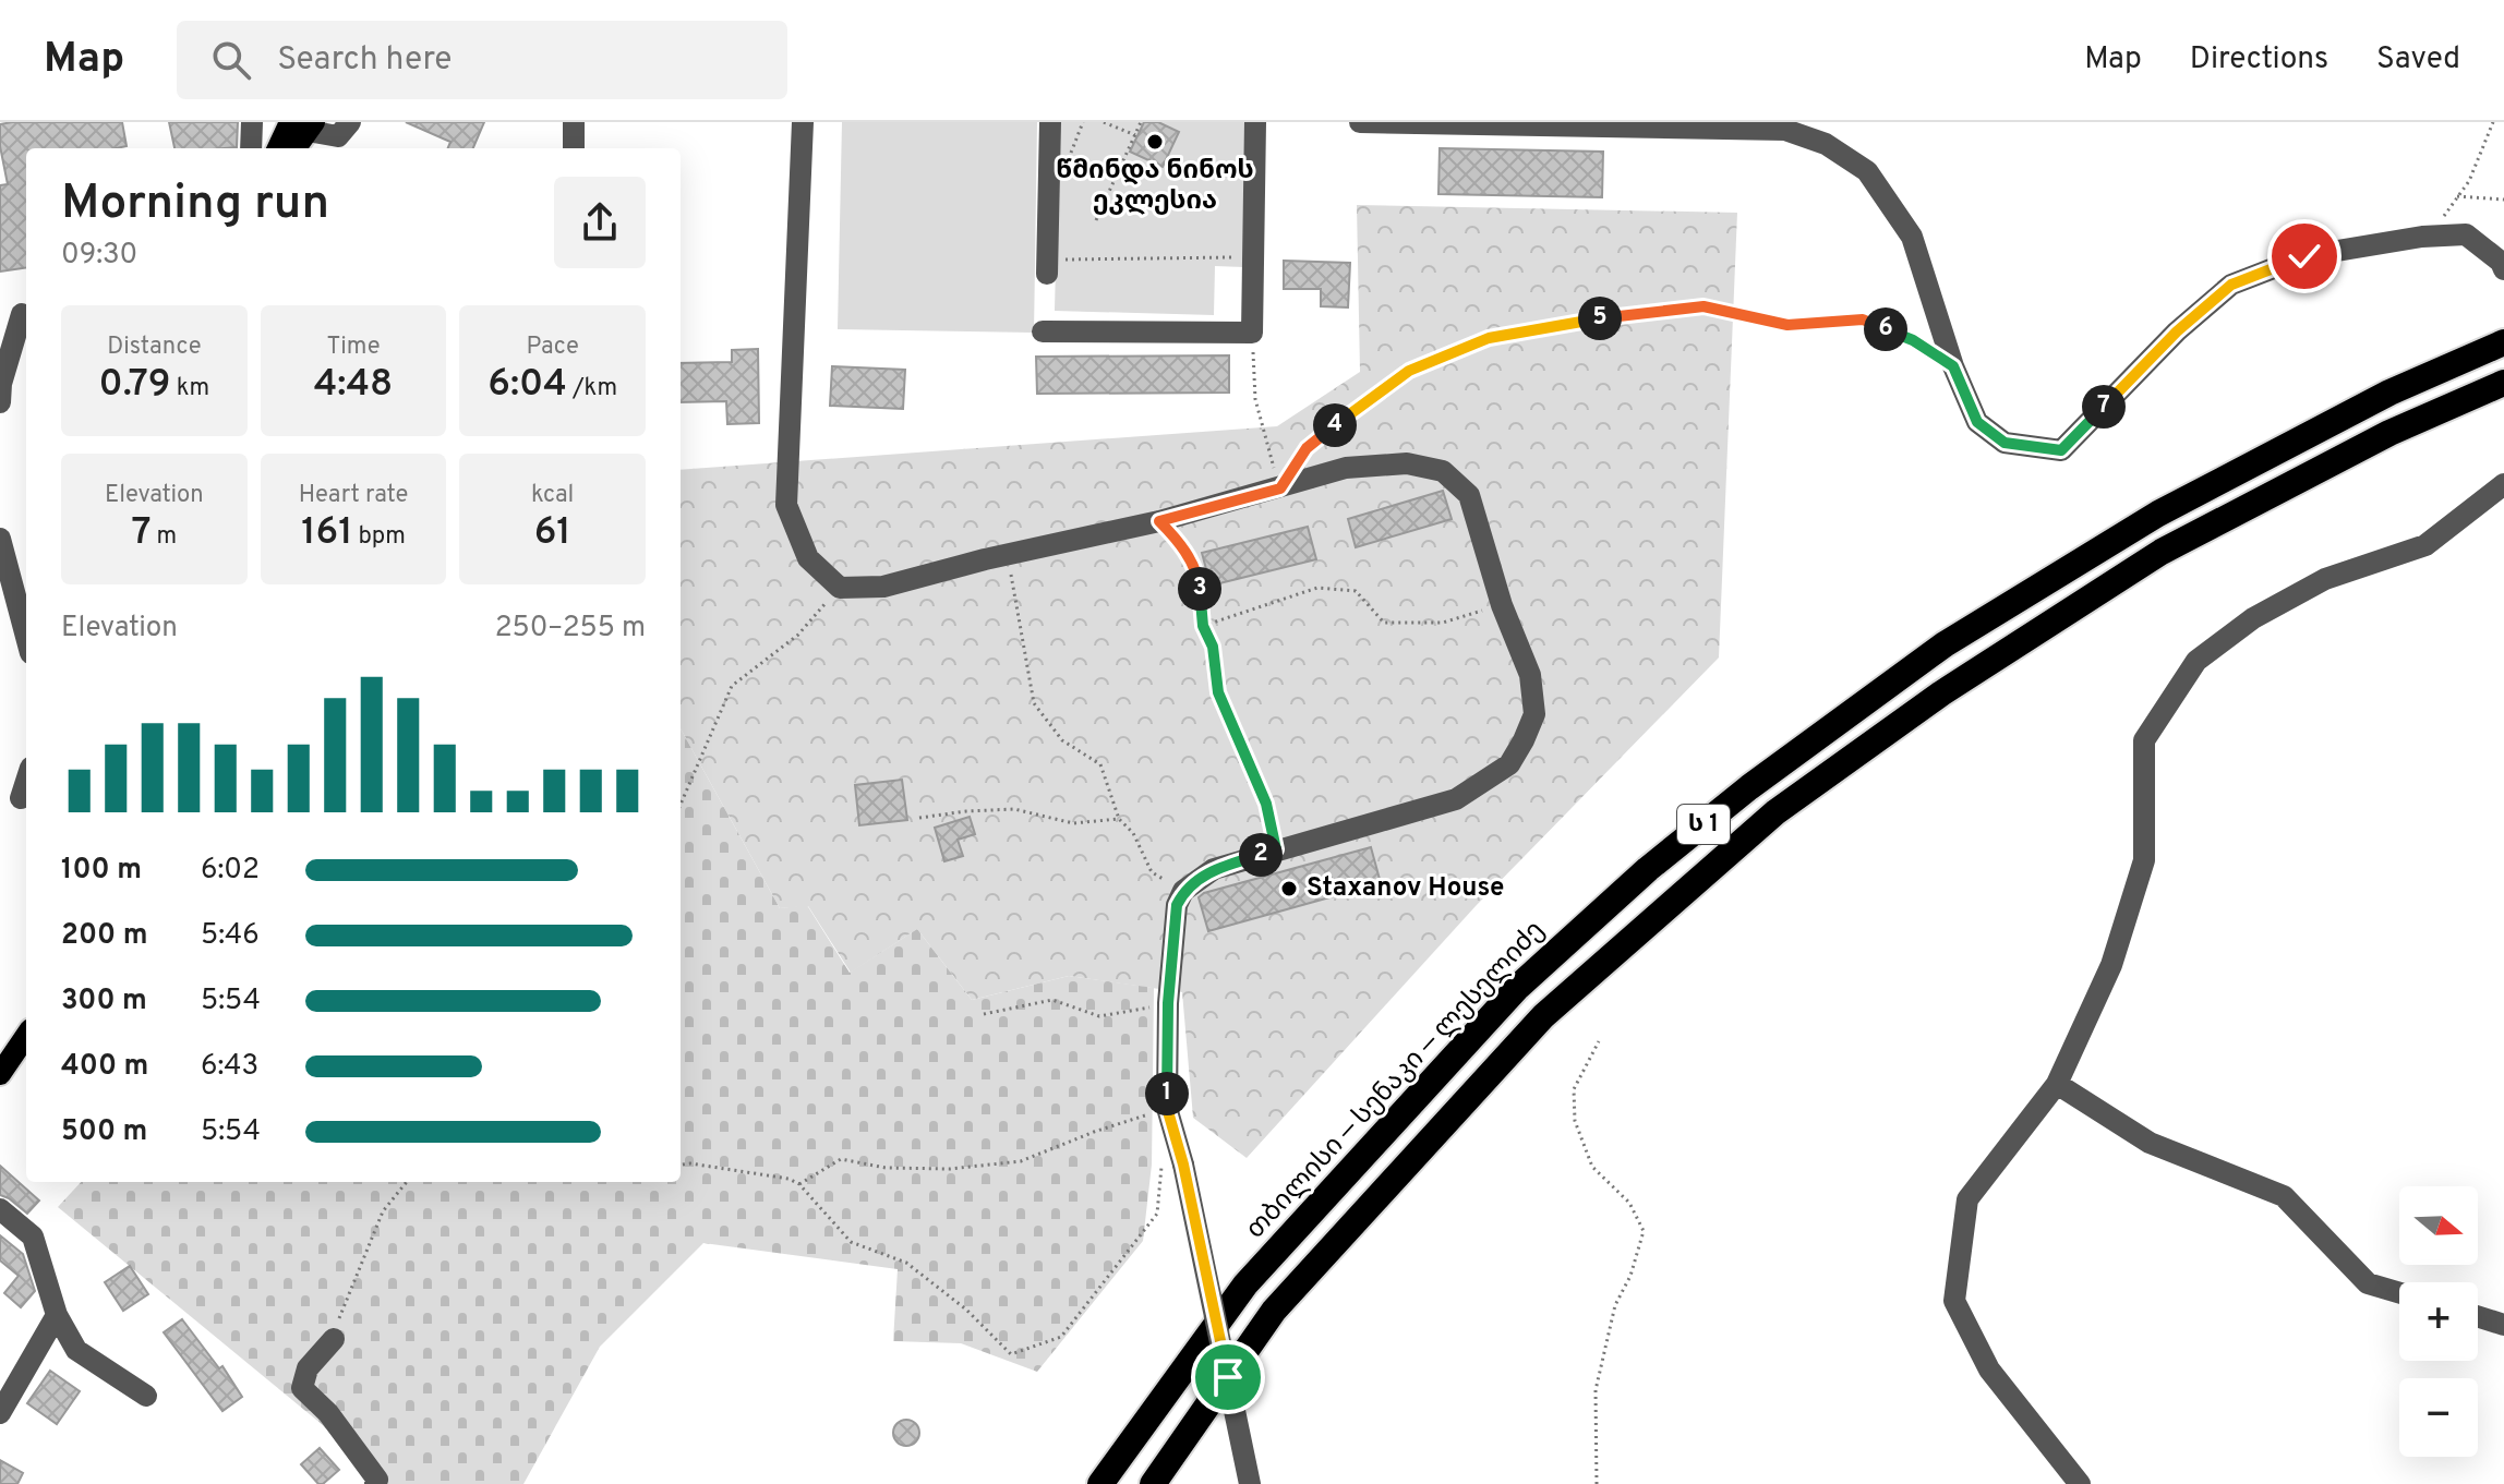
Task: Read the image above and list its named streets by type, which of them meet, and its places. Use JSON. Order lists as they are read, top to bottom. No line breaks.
{"streets":{"highway":["ს 1","თბილისი — სენაკი — ლესელიძე"]},"places":["წმინდა ნინოს ეკლესია","Staxanov House"],"north":"right","page":{"header":"Map","search":"Search here","nav":["Map","Directions","Saved"],"heading":["Morning run","09:30"],"pins":["5","6","7","4","3","2","1"],"stats":[["Distance","0.79 km"],["Time","4:48"],["Pace","6:04 /km"],["Elevation","7 m"],["Heart rate","161 bpm"],["kcal","61"]],"chart":["Elevation","250–255 m"],"list":[{"name":"100 m","note":"6:02"},{"name":"200 m","note":"5:46"},{"name":"300 m","note":"5:54"},{"name":"400 m","note":"6:43"},{"name":"500 m","note":"5:54"}],"map_buttons":["+","−"]}}
